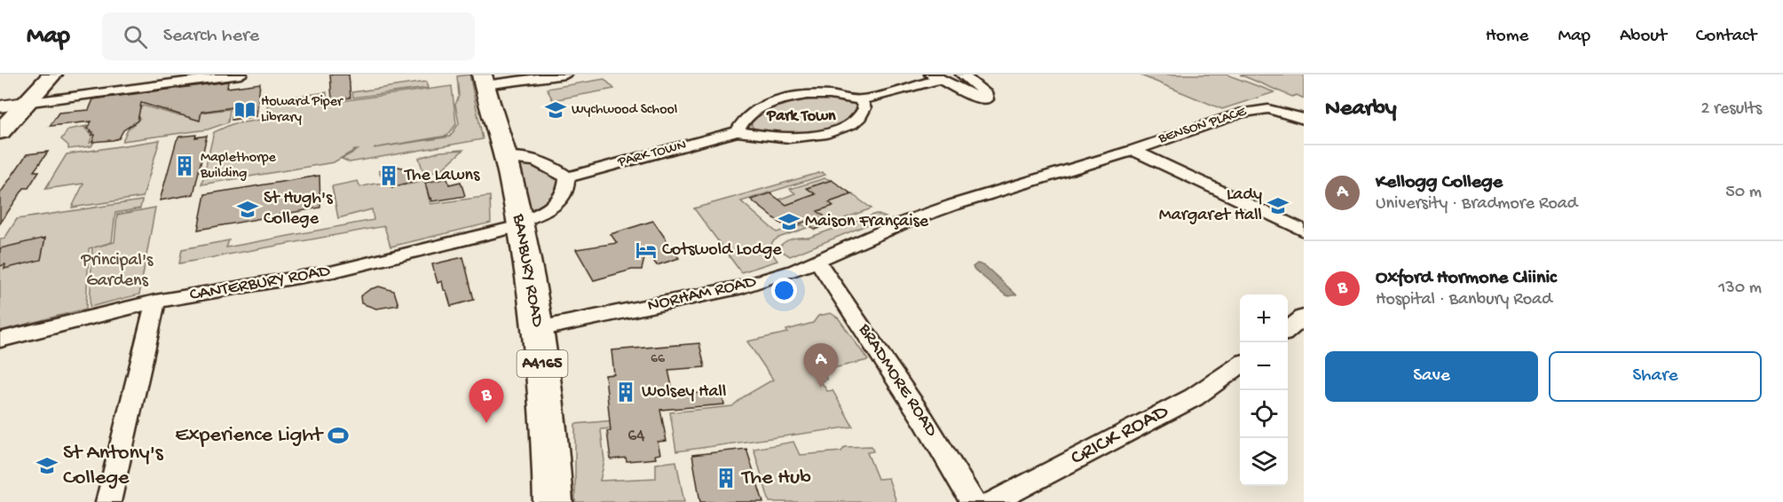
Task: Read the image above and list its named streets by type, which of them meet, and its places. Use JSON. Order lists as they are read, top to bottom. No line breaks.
{"streets":{"main road":["BANBURY ROAD","A4165"],"street":["BENSON PLACE","PARK TOWN","CANTERBURY ROAD","NORHAM ROAD","BRADMORE ROAD","CRICK ROAD"]},"crossings":[["BENSON PLACE","NORHAM ROAD"],["BANBURY ROAD","CANTERBURY ROAD"],["BANBURY ROAD","NORHAM ROAD"],["NORHAM ROAD","BRADMORE ROAD"]],"districts":["Park Town"],"parks":["Principal's Gardens"],"places":{"library":["Howard Piper Library"],"school or university":["Wychwood School","Lady Margaret Hall","St Hugh's College","Maison Française","St Antony's College"],"building":["Maplethorpe Building","The Lawns","Wolsey Hall","The Hub"],"hotel":["Cotswold Lodge"],"sports":["Experience Light"]},"house_numbers":["66","64"],"page":{"header":"Map","search":"Search here","nav":["Home","Map","About","Contact"],"heading":["Nearby","2 results"],"list":[{"mark":"A","name":"Kellogg College","note":"University · Bradmore Road","value":"50 m"},{"mark":"B","name":"Oxford Hormone Cliinic","note":"Hospital · Banbury Road","value":"130 m"}],"map_buttons":["+","−"],"buttons":["Save","Share"],"pins":["A","B"]}}
